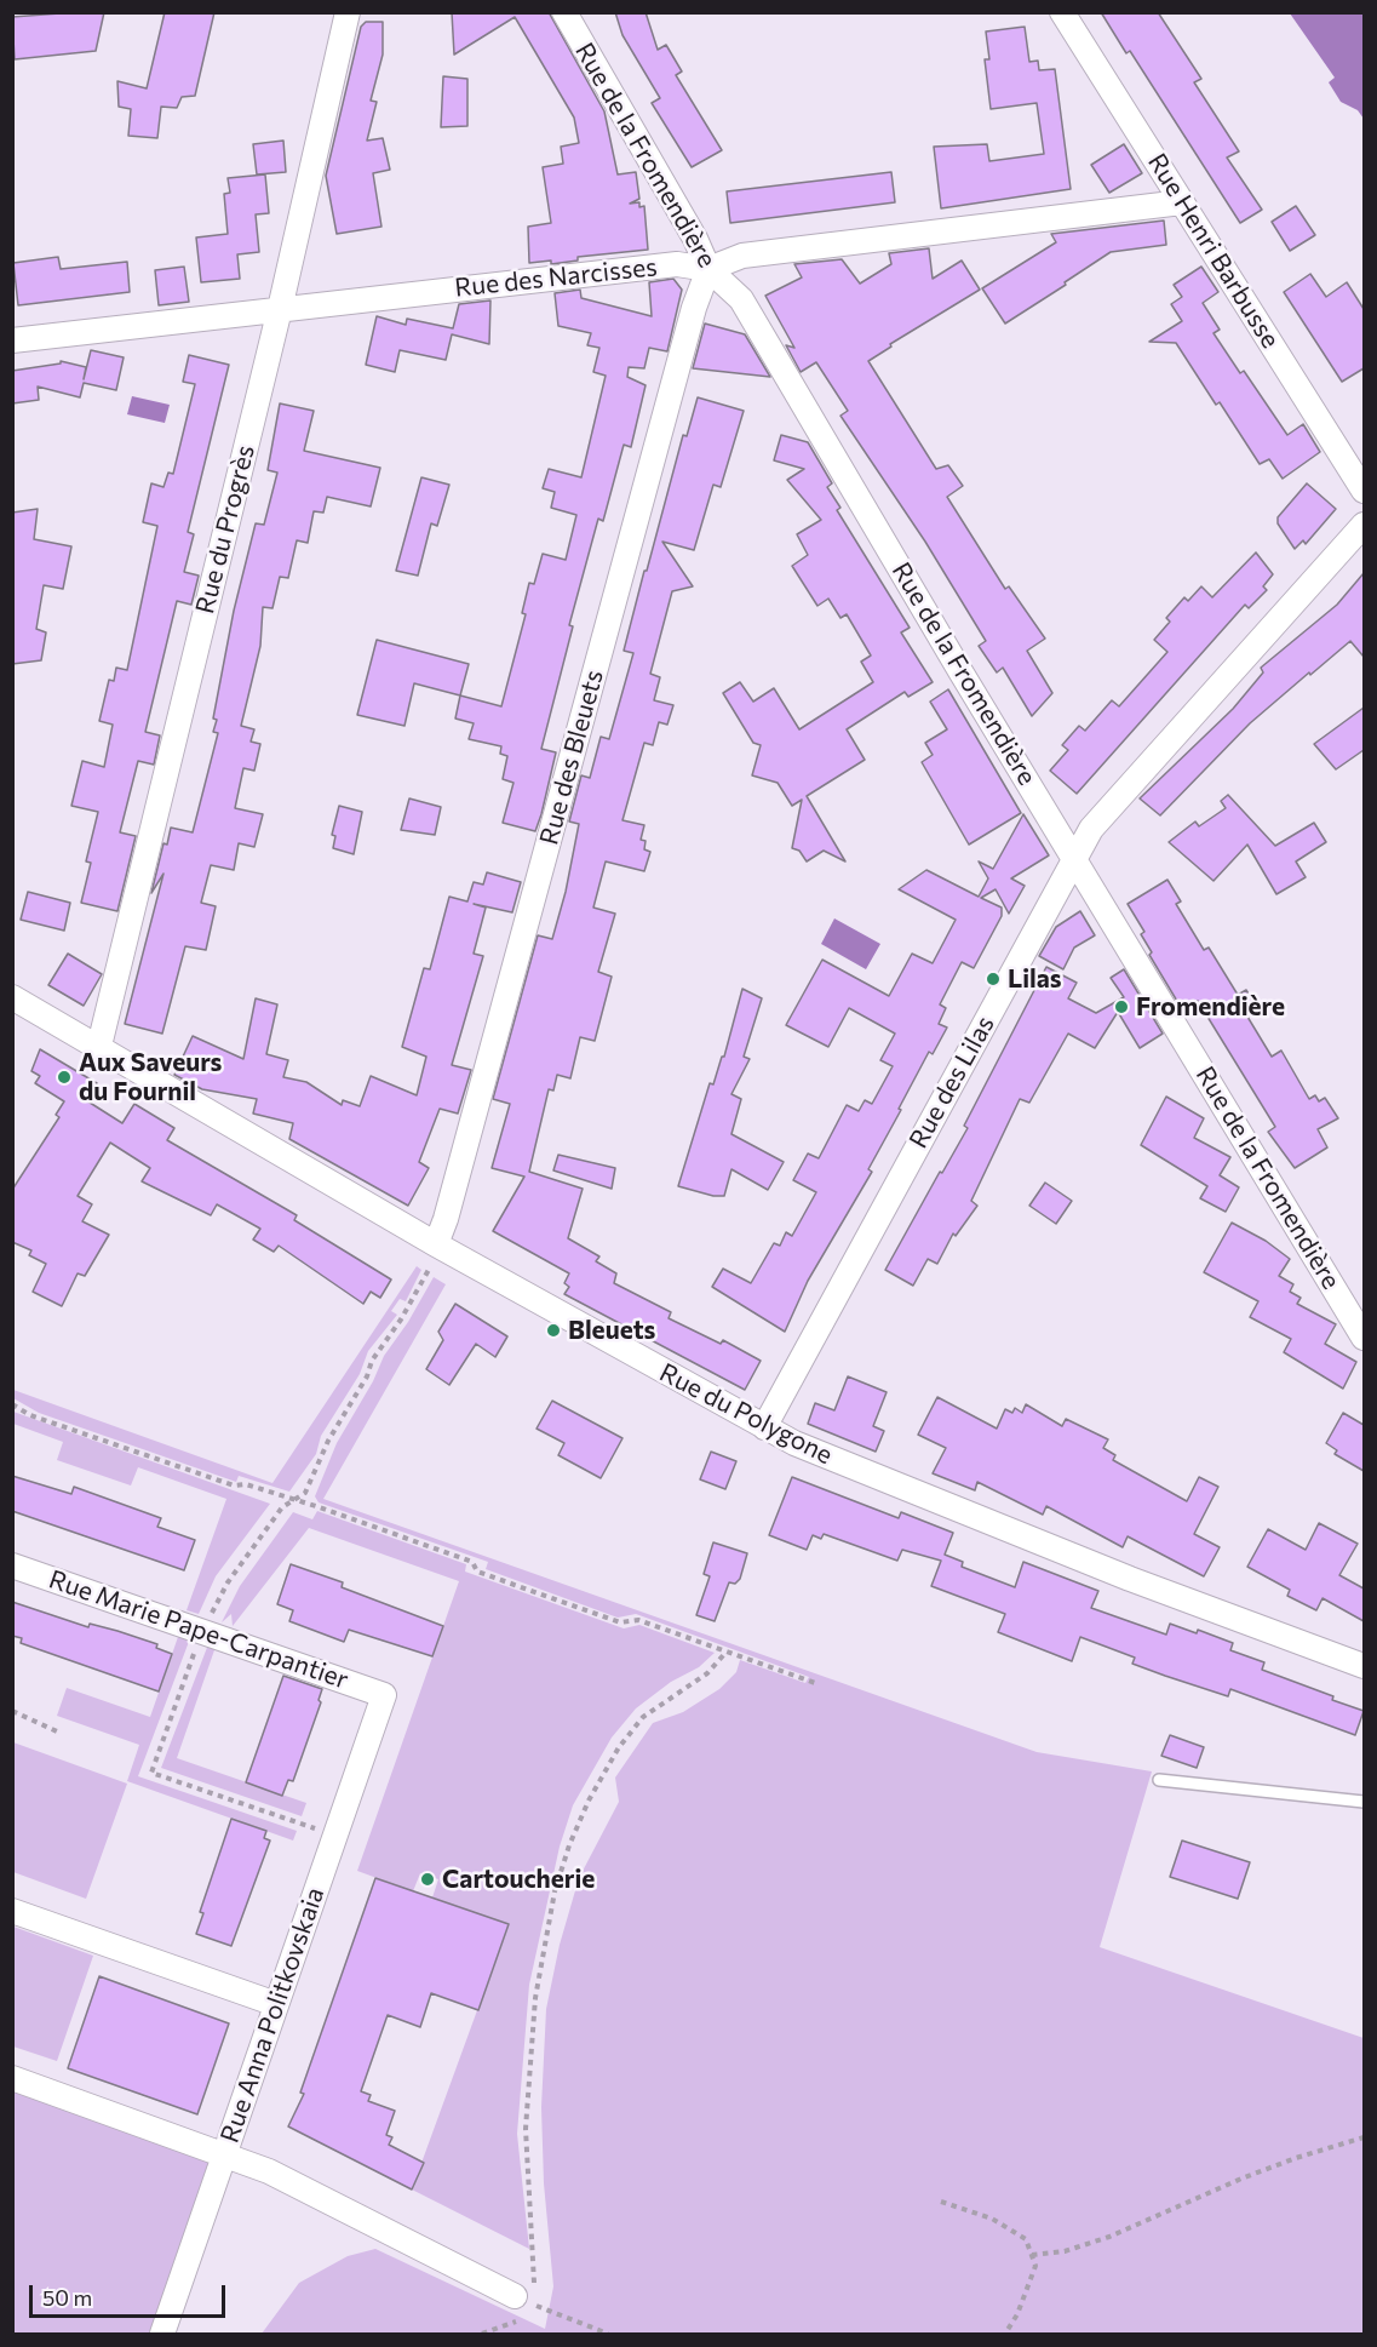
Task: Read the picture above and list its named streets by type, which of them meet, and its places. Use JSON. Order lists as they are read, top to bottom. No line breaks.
{"streets":{"street":["Rue de la Fromendière","Rue Henri Barbusse","Rue des Narcisses","Rue du Progrès","Rue des Bleuets","Rue des Lilas","Rue du Polygone","Rue Marie Pape-Carpantier","Rue Anna Politkovskaia"]},"crossings":[["Rue de la Fromendière","Rue des Narcisses"],["Rue de la Fromendière","Rue des Bleuets"],["Rue de la Fromendière","Rue des Lilas"],["Rue Henri Barbusse","Rue des Narcisses"],["Rue des Narcisses","Rue du Progrès"],["Rue des Narcisses","Rue des Bleuets"],["Rue du Progrès","Rue du Polygone"],["Rue des Bleuets","Rue du Polygone"],["Rue des Lilas","Rue du Polygone"],["Rue Marie Pape-Carpantier","Rue Anna Politkovskaia"]],"places":["Lilas","Fromendière","Aux Saveurs du Fournil","Bleuets","Cartoucherie"],"scale_bar":"50 m"}
